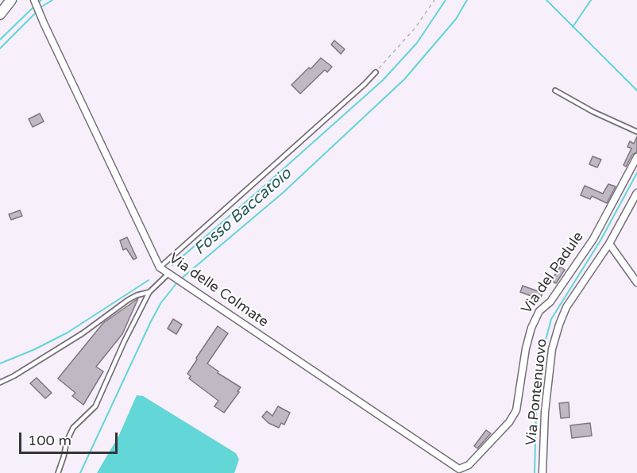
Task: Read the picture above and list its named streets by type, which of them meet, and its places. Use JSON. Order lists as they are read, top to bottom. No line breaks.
{"streets":{"street":["Via del Padule","Via delle Colmate","Via Pontenuovo"]},"crossings":[["Via del Padule","Via delle Colmate"]],"water":["Fosso Baccatoio"],"scale_bar":"100 m"}
